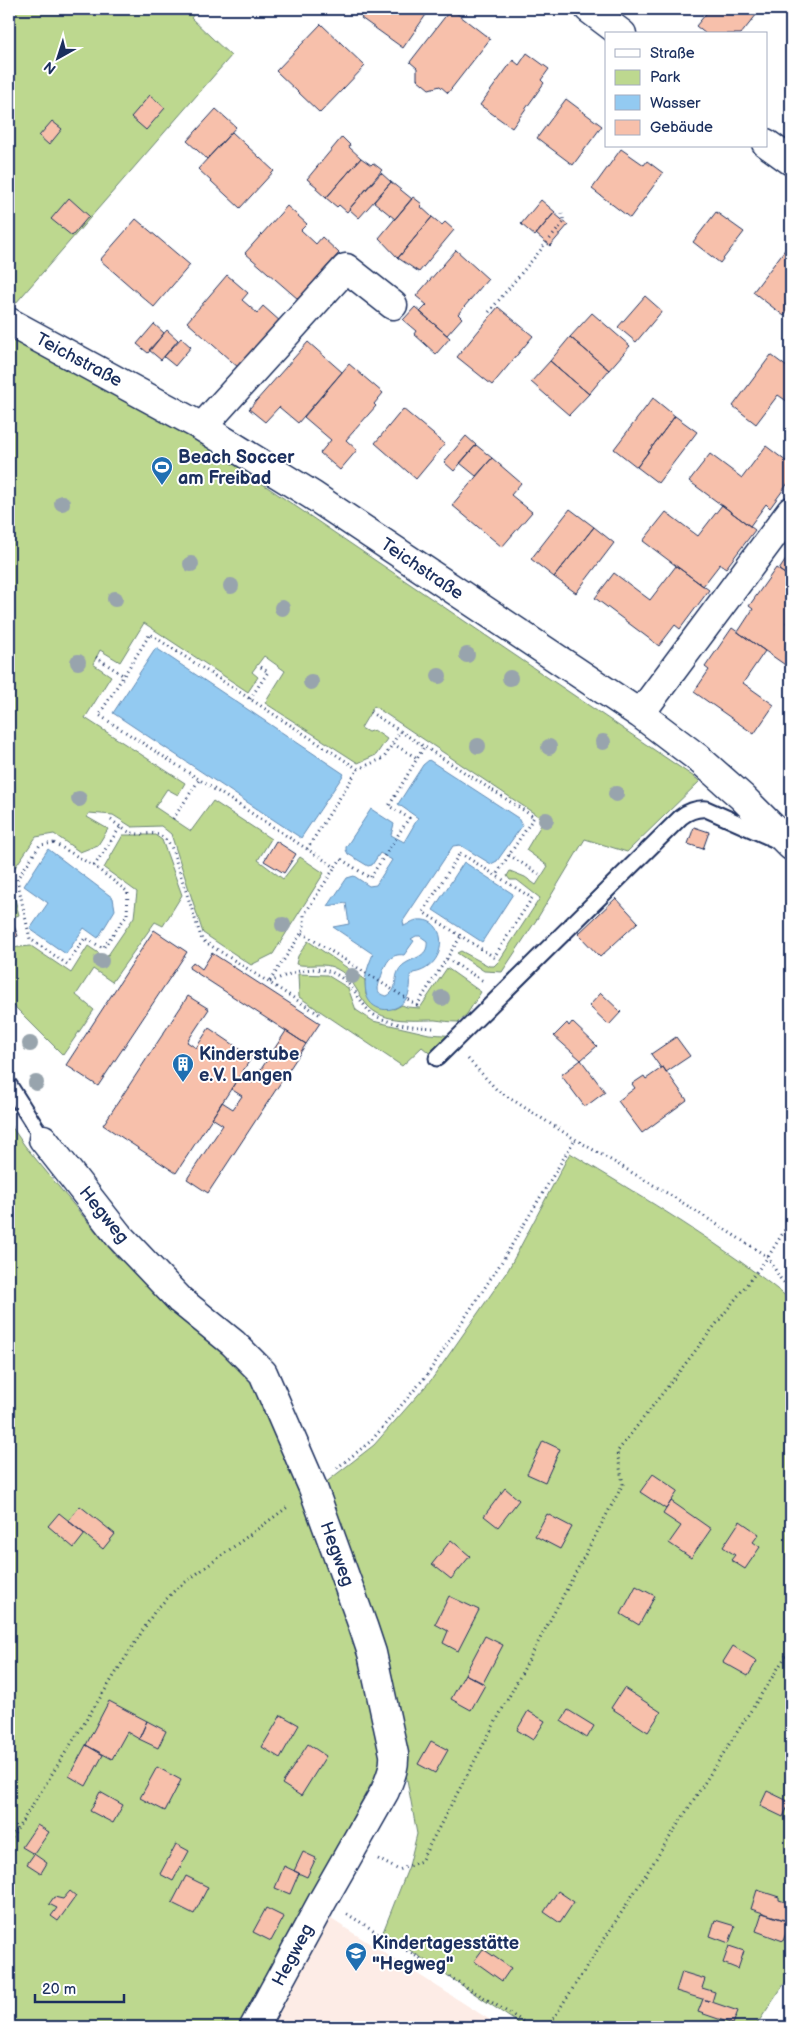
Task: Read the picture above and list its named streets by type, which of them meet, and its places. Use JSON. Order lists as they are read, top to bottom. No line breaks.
{"streets":{"street":["Teichstraße","Hegweg"]},"places":{"sports":["Beach Soccer am Freibad"],"building":["Kinderstube e.V. Langen"],"school or university":["Kindertagesstätte \"Hegweg\""]},"legend":["Straße","Park","Wasser","Gebäude"],"scale_bar":"20 m","north":"bottom left"}
